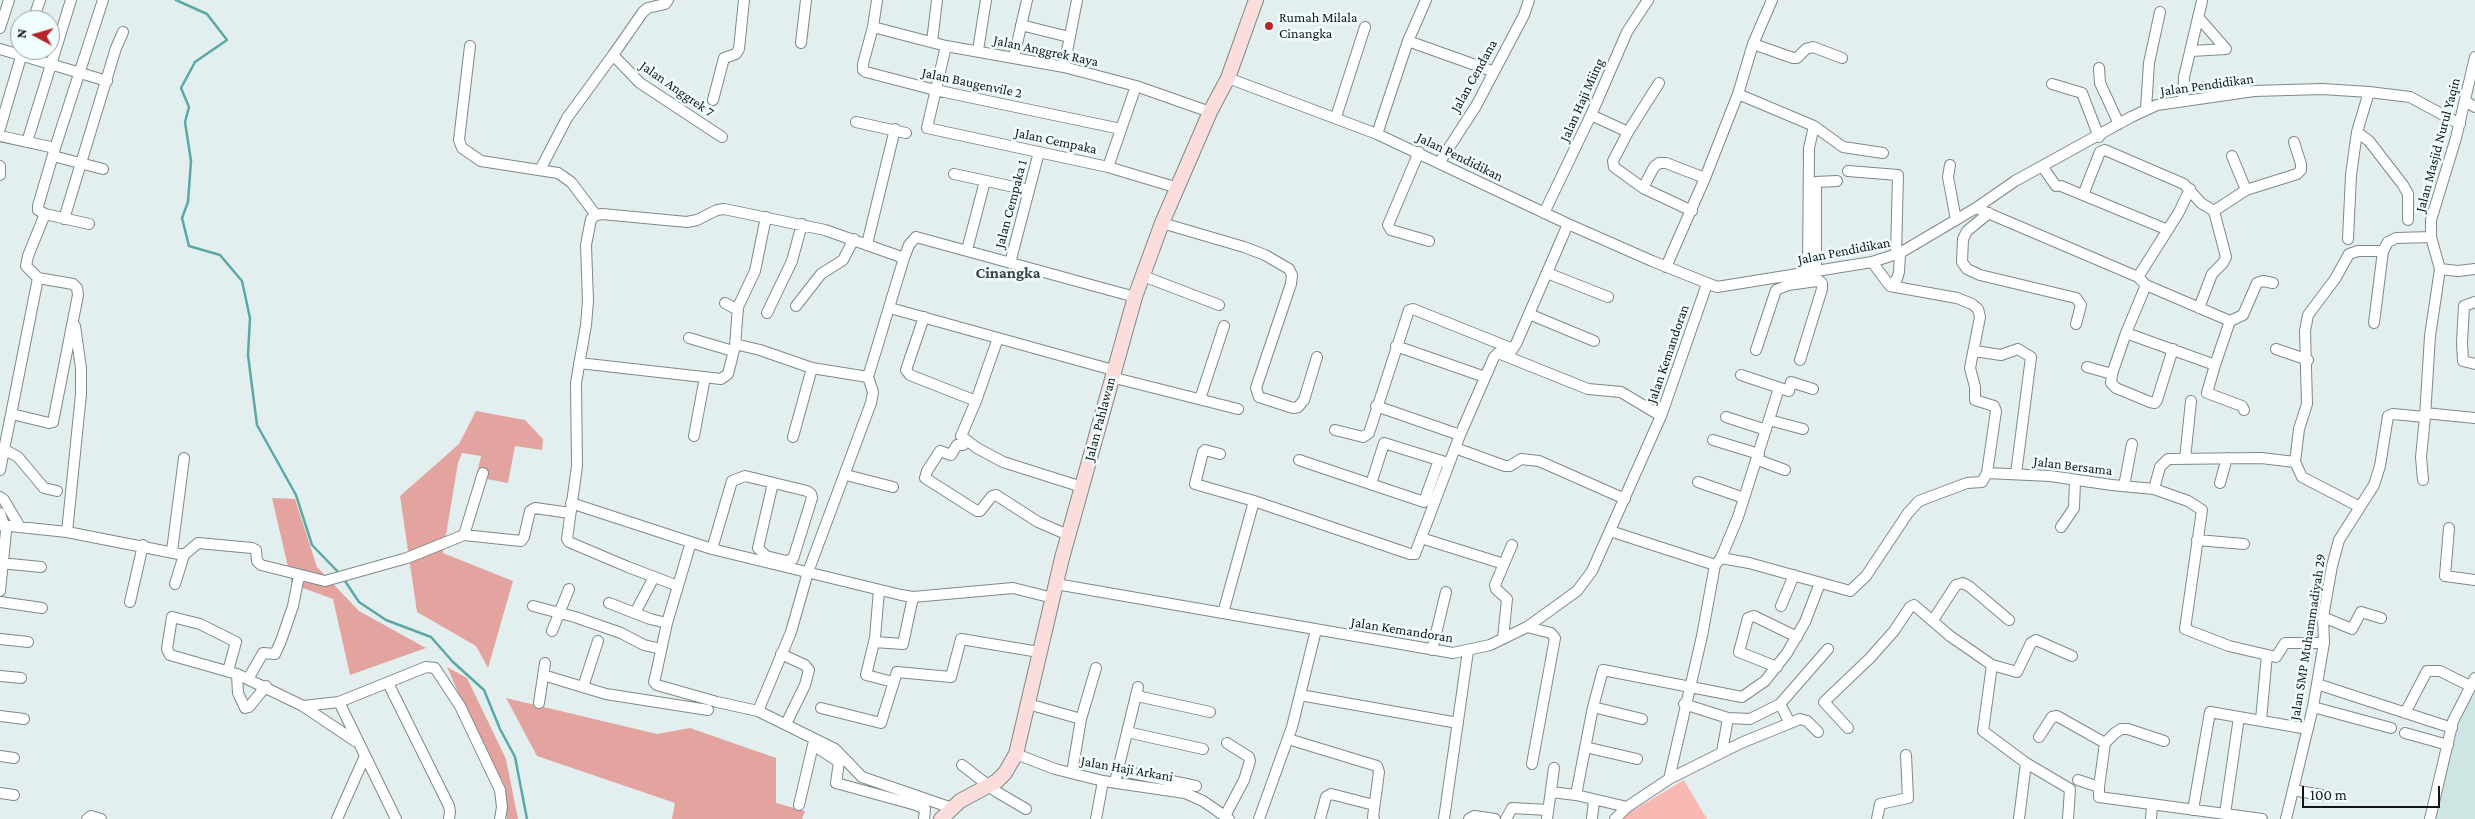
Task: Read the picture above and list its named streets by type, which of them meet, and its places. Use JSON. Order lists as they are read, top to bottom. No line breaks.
{"streets":{"street":["Jalan Anggrek Raya","Jalan Cendana","Jalan Baugenvile 2","Jalan Pendidikan","Jalan Anggrek 7","Jalan Haji Miing","Jalan Cempaka","Jalan Masjid Nurul Yaqin","Jalan Cempaka 1","Jalan Kemandoran","Jalan Pahlawan","Jalan Bersama","Jalan SMP Muhammadiyah 29","Jalan Haji Arkani"]},"crossings":[["Jalan Anggrek Raya","Jalan Baugenvile 2"],["Jalan Anggrek Raya","Jalan Pahlawan"],["Jalan Cendana","Jalan Pendidikan"],["Jalan Baugenvile 2","Jalan Cempaka"],["Jalan Pendidikan","Jalan Haji Miing"],["Jalan Pendidikan","Jalan Masjid Nurul Yaqin"],["Jalan Pendidikan","Jalan Kemandoran"],["Jalan Pendidikan","Jalan Pahlawan"],["Jalan Cempaka","Jalan Cempaka 1"],["Jalan Cempaka","Jalan Pahlawan"],["Jalan Kemandoran","Jalan Pahlawan"],["Jalan Kemandoran","Jalan Bersama"],["Jalan Pahlawan","Jalan Haji Arkani"]],"districts":["Cinangka"],"places":["Rumah Milala Cinangka"],"scale_bar":"100 m","north":"left"}
